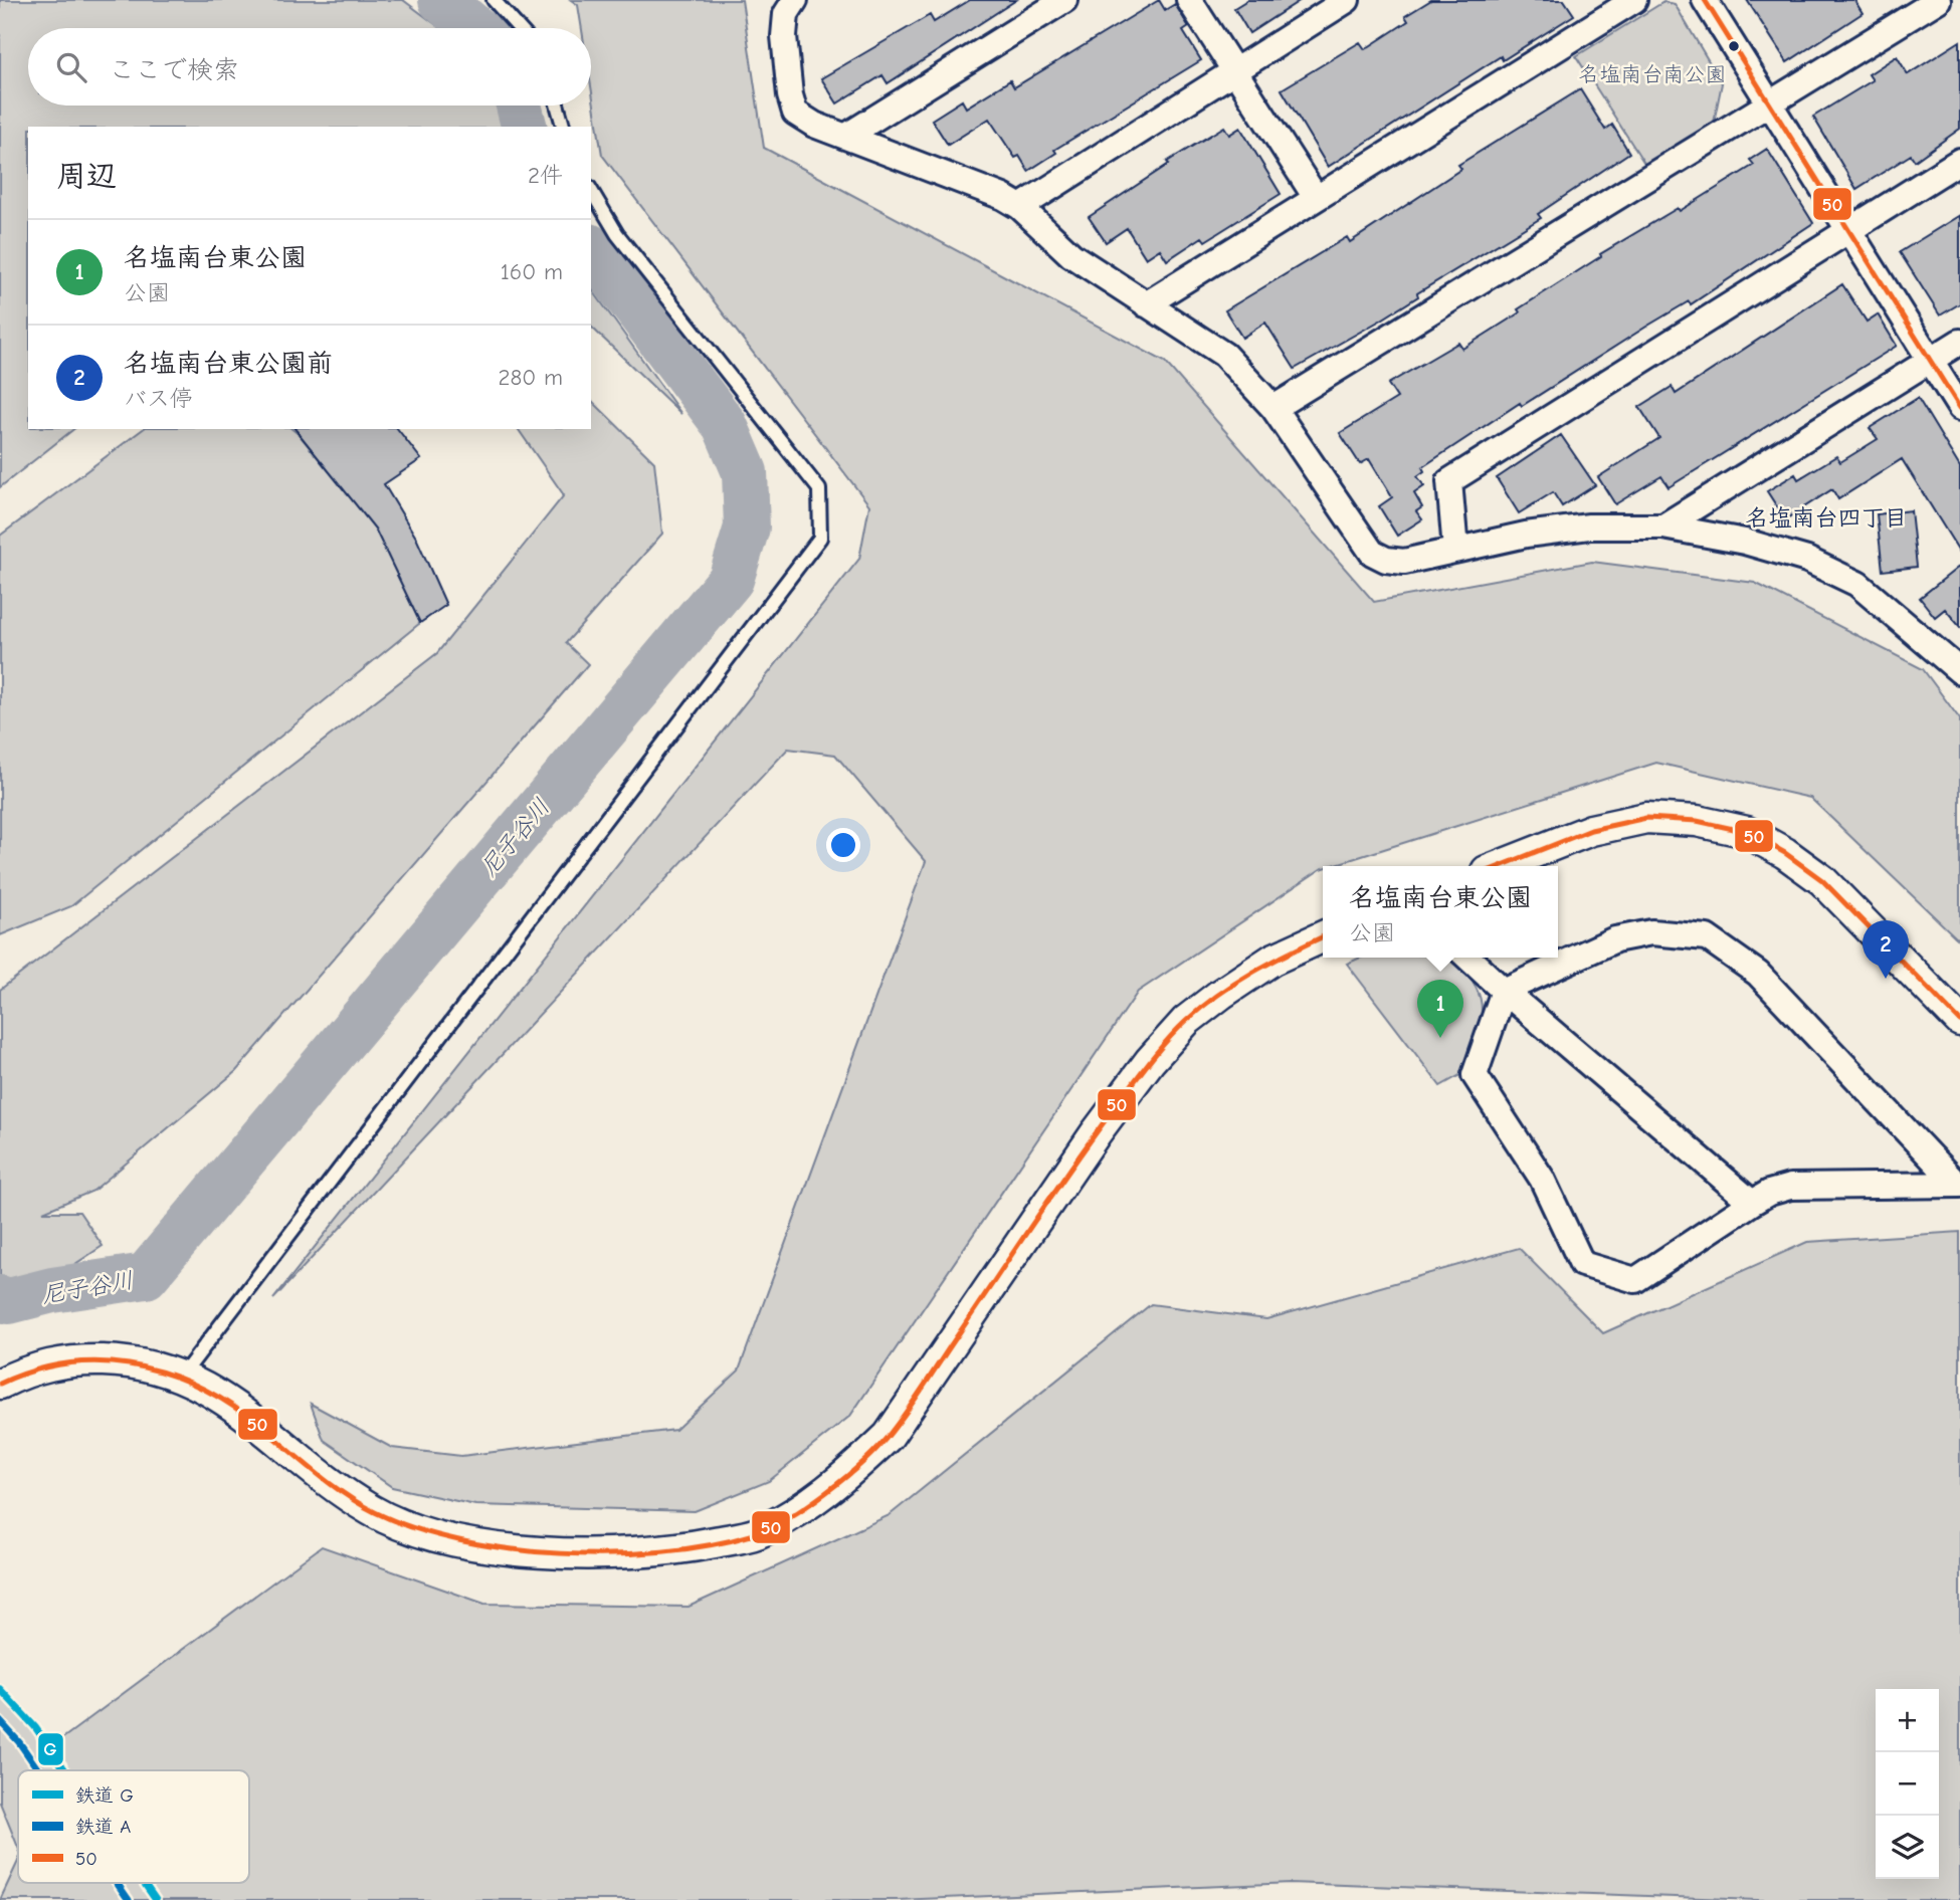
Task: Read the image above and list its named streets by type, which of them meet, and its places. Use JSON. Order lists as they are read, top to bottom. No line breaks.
{"districts":["名塩南台四丁目"],"water":["尼子谷川"],"parks":["名塩南台南公園"],"lines":["transit line 50","rail line G","rail line A"],"legend":["鉄道 G","鉄道 A","50"],"page":{"search":"ここで検索","heading":["周辺","2件"],"list":[{"mark":"1","name":"名塩南台東公園","note":"公園","value":"160 m"},{"mark":"2","name":"名塩南台東公園前","note":"バス停","value":"280 m"}],"popup":["名塩南台東公園","公園"],"pins":["2","1"],"map_buttons":["+","−"]}}
